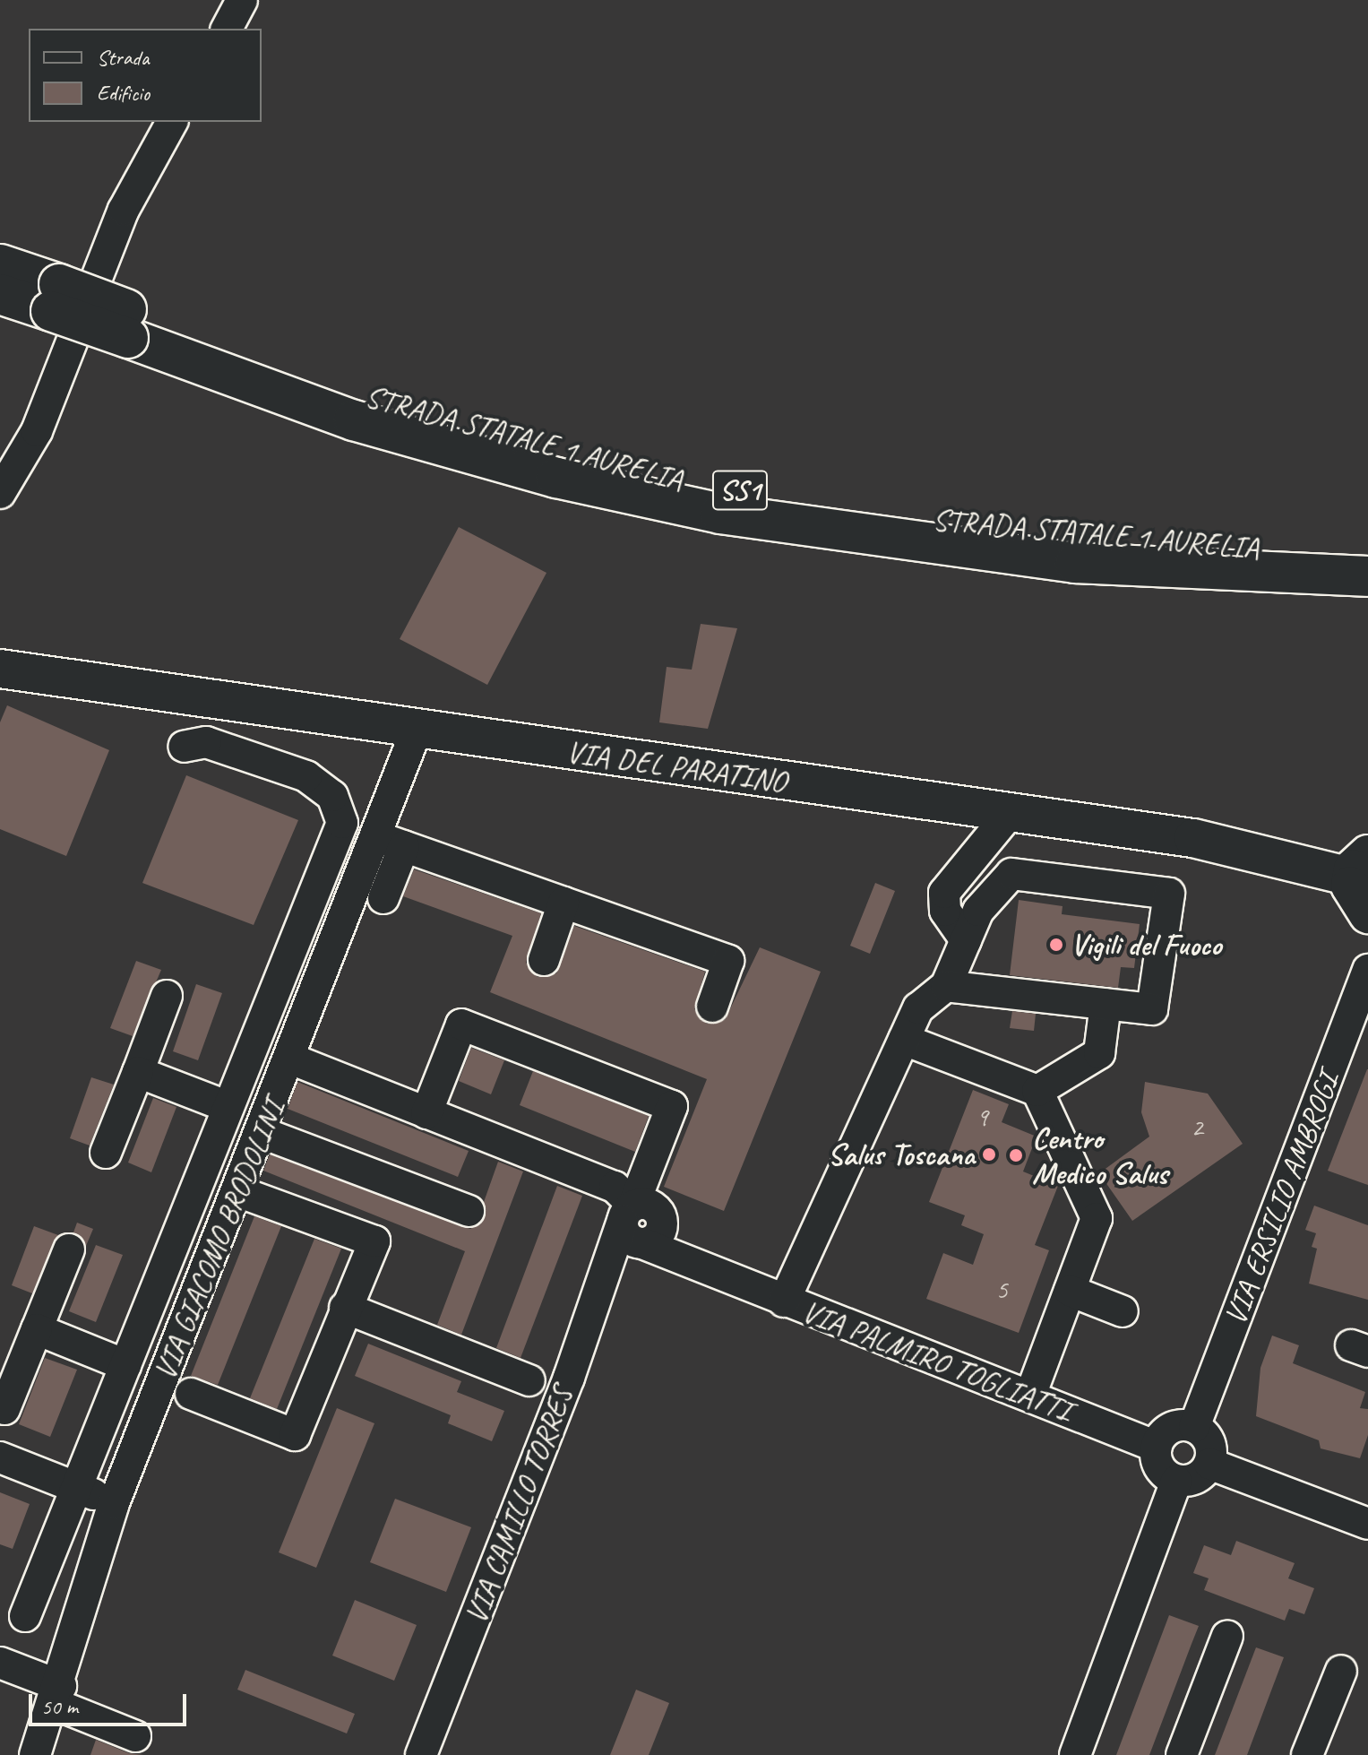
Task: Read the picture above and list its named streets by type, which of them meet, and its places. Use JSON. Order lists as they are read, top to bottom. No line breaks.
{"streets":{"highway":["STRADA STATALE 1 AURELIA","SS1"],"main road":["VIA DEL PARATINO"],"street":["VIA ERSILIO AMBROGI","VIA GIACOMO BRODOLINI","VIA PALMIRO TOGLIATTI","VIA CAMILLO TORRES"]},"crossings":[["VIA DEL PARATINO","VIA GIACOMO BRODOLINI"],["VIA ERSILIO AMBROGI","VIA PALMIRO TOGLIATTI"],["VIA GIACOMO BRODOLINI","VIA PALMIRO TOGLIATTI"],["VIA PALMIRO TOGLIATTI","VIA CAMILLO TORRES"]],"places":["Vigili del Fuoco","Salus Toscana","Centro Medico Salus"],"house_numbers":["9","2","5"],"legend":["Strada","Edificio"],"scale_bar":"50 m"}
